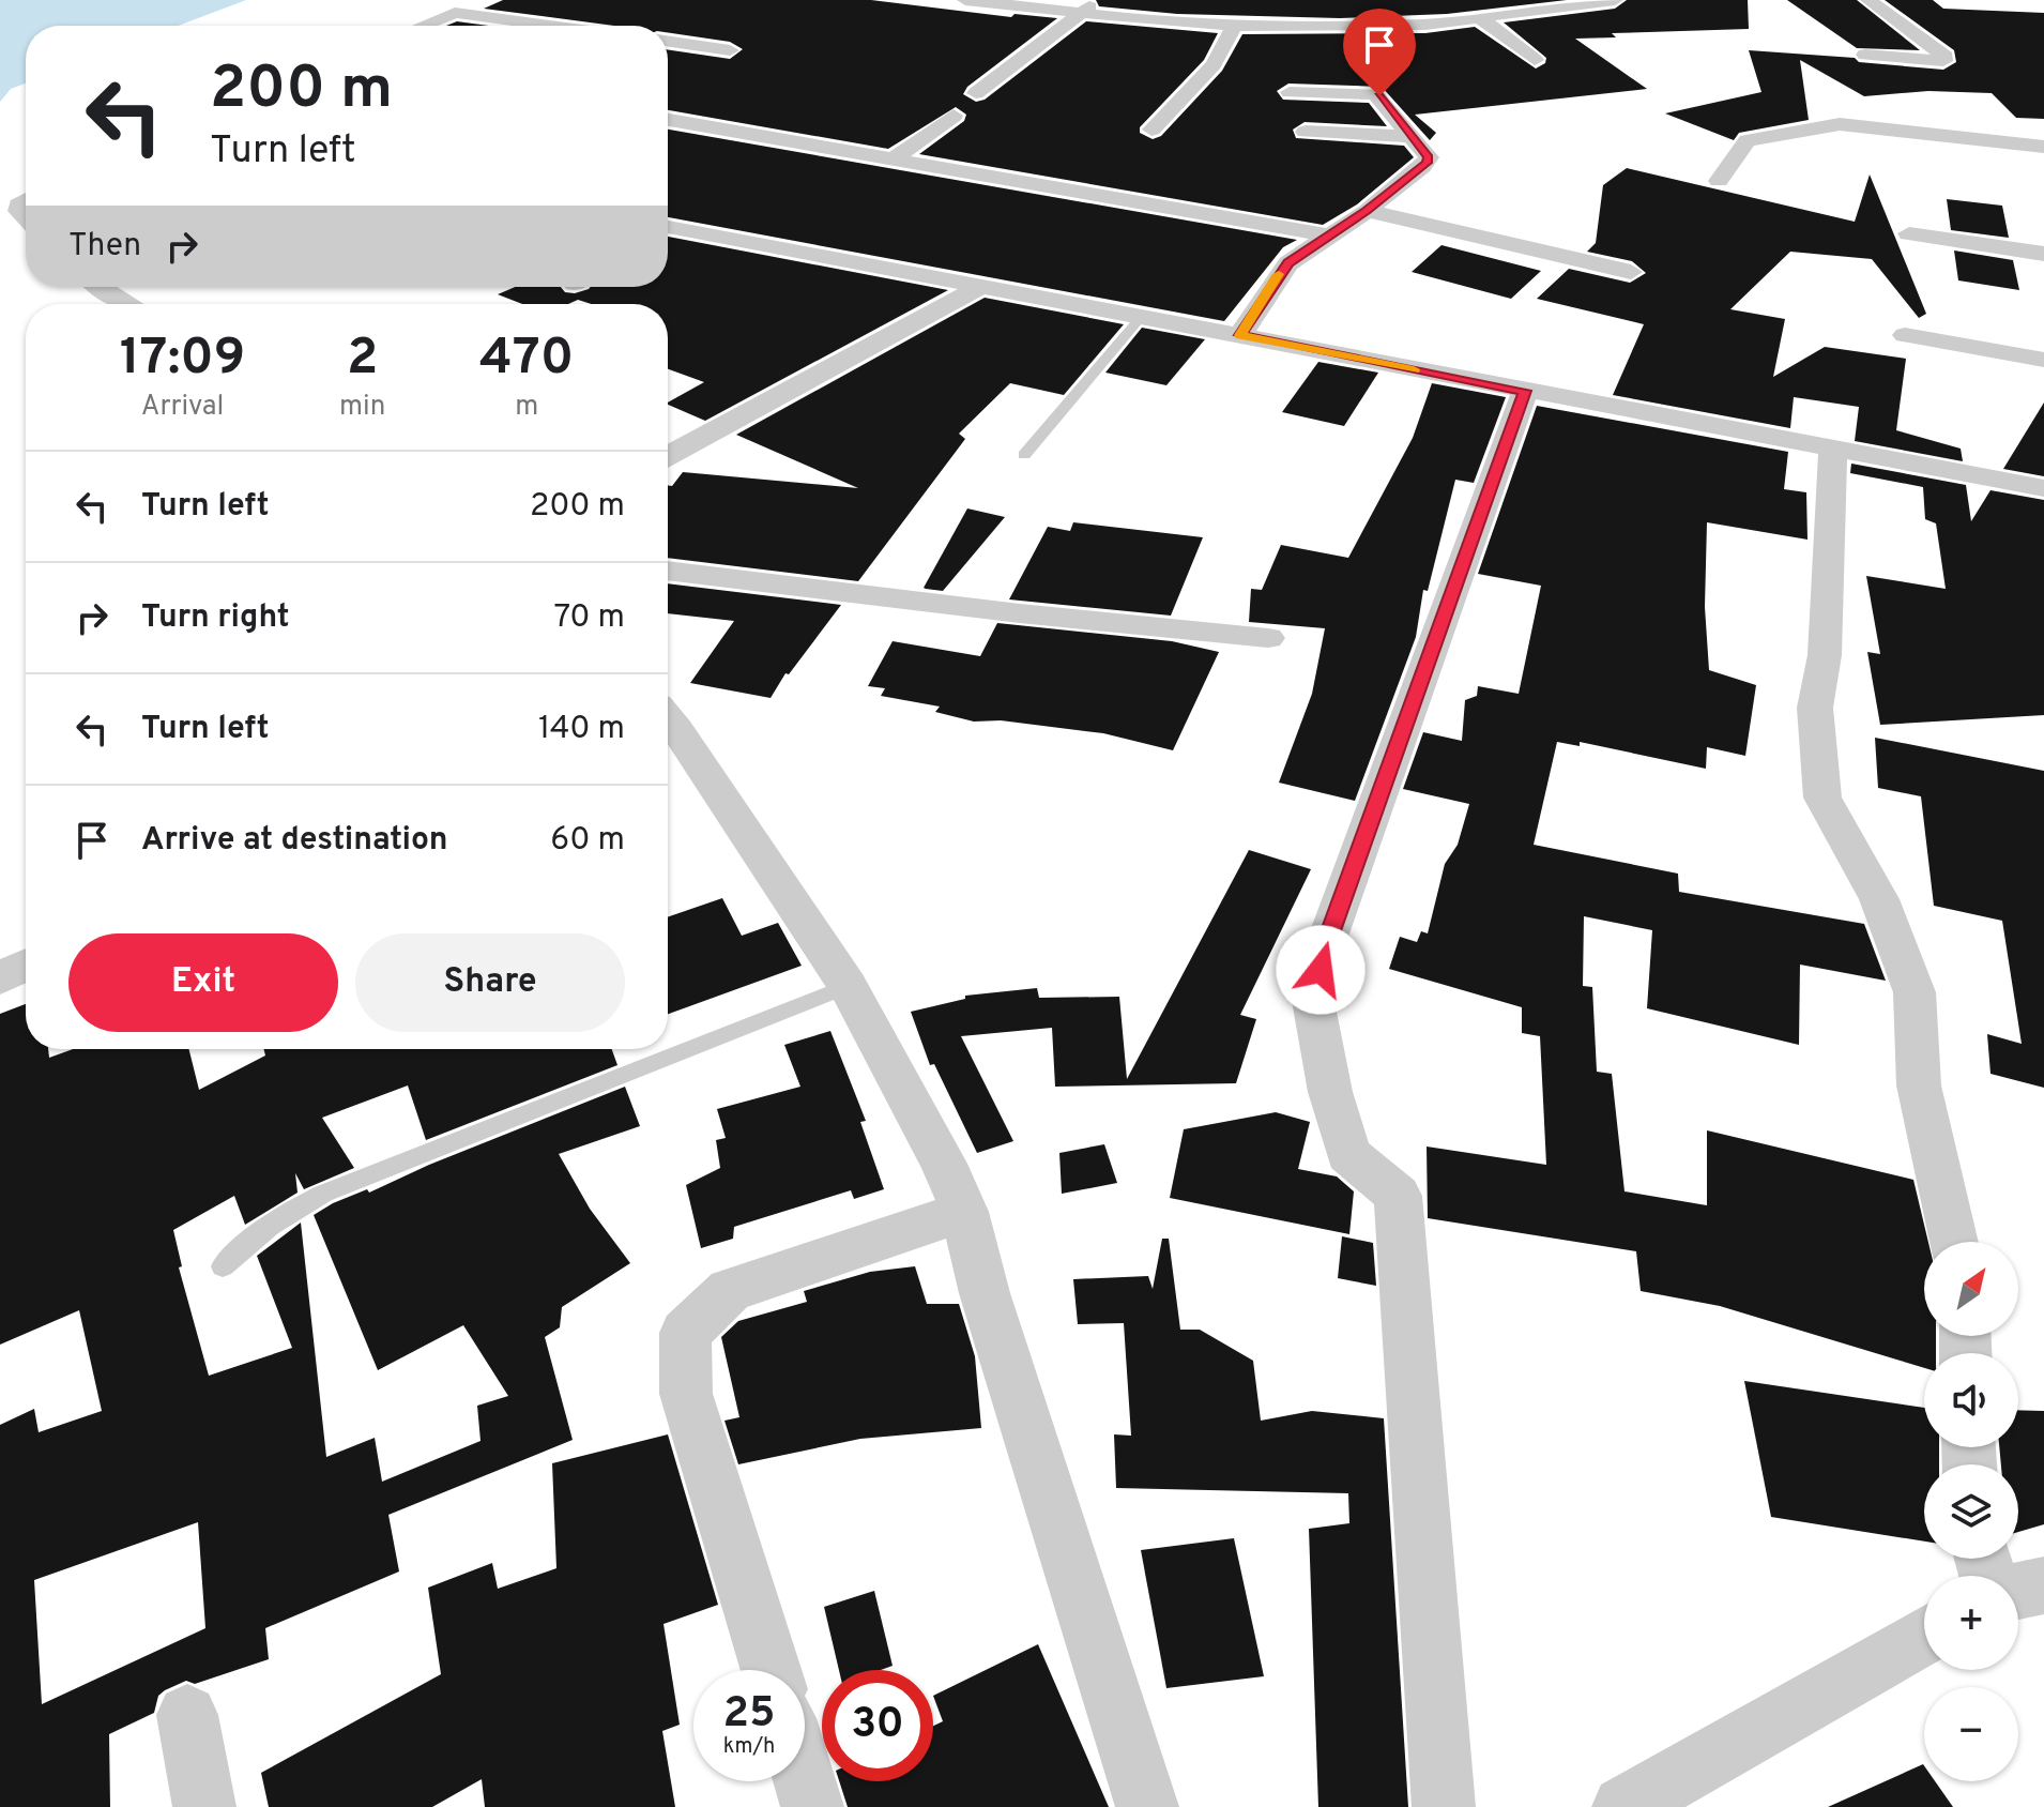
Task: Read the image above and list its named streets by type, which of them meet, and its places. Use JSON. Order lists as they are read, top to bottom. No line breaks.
{"north":"top right","page":{"turn":["200 m","Turn left"],"then":"Then","eta":["17:09","Arrival","2","min","470","m"],"list":[{"name":"Turn left","value":"200 m"},{"name":"Turn right","value":"70 m"},{"name":"Turn left","value":"140 m"},{"name":"Arrive at destination","value":"60 m"}],"buttons":["Exit","Share"],"map_buttons":["+","−"],"speed":"25 km/h","limit":"30"}}
